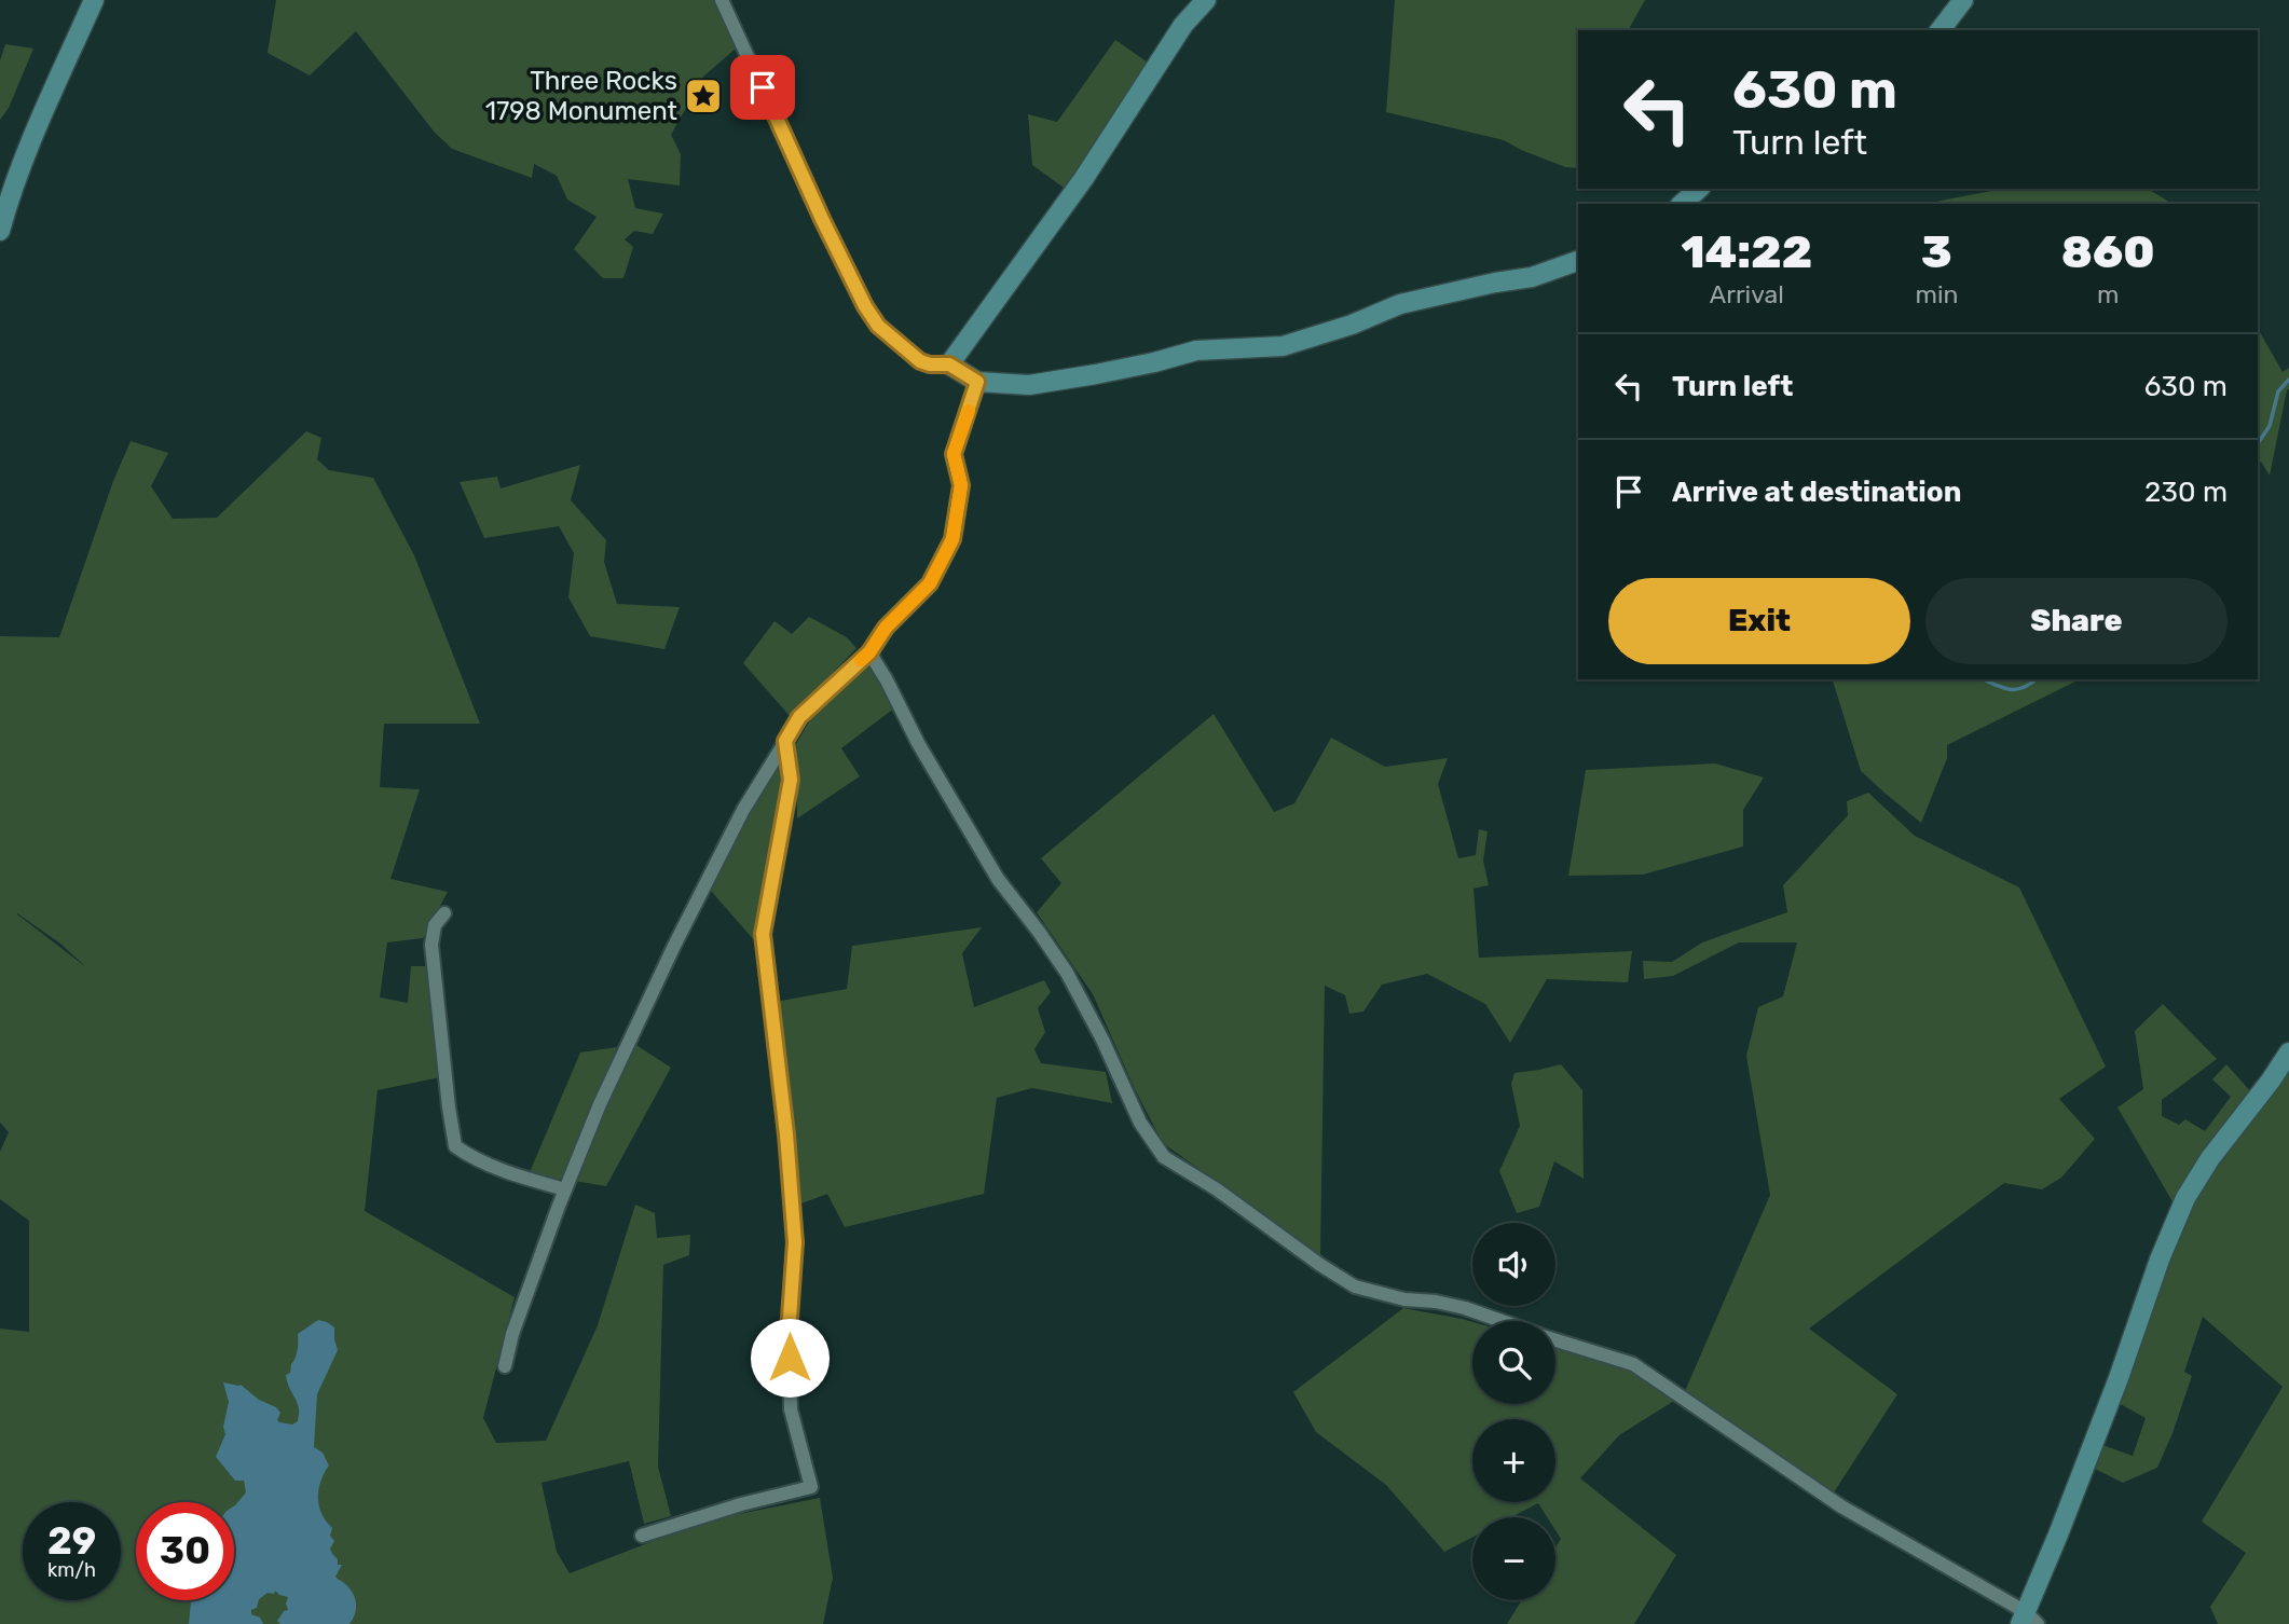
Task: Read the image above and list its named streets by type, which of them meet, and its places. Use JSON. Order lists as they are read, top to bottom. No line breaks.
{"places":{"place":["Three Rocks 1798 Monument"]},"page":{"turn":["630 m","Turn left"],"eta":["14:22","Arrival","3","min","860","m"],"list":[{"name":"Turn left","value":"630 m"},{"name":"Arrive at destination","value":"230 m"}],"buttons":["Exit","Share"],"map_buttons":["+","−"],"speed":"29 km/h","limit":"30"}}
